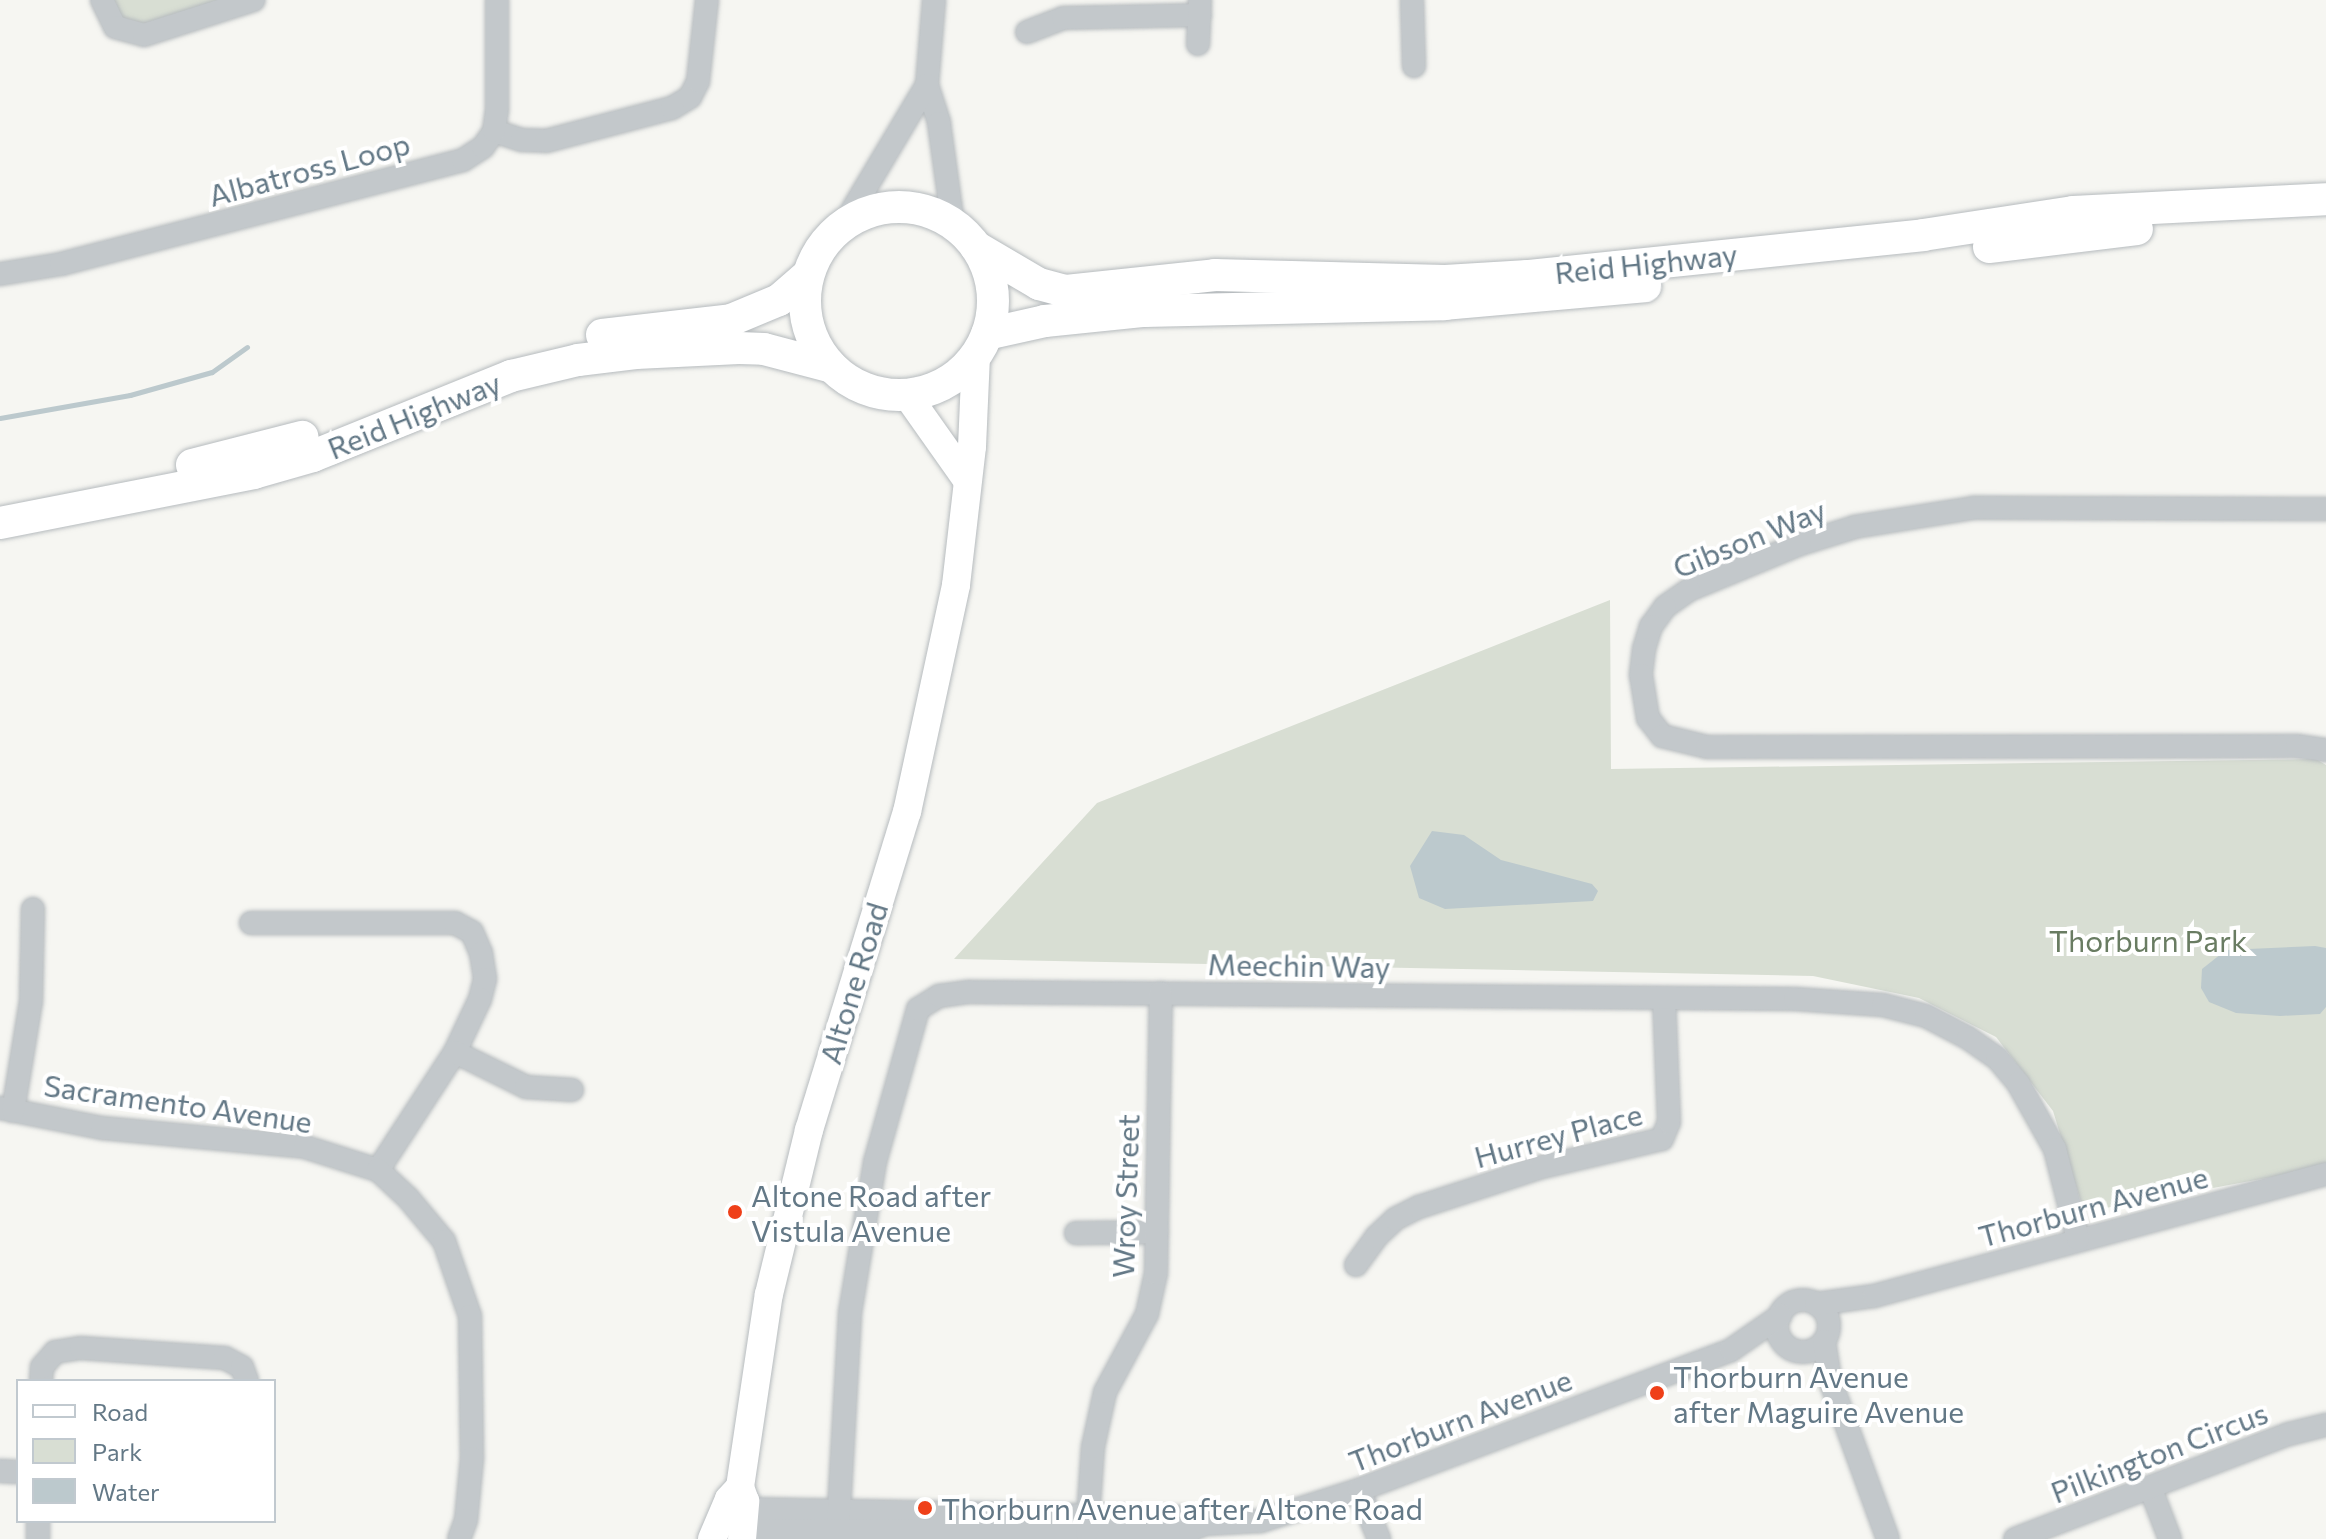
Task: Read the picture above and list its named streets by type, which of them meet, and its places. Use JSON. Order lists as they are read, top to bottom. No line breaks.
{"streets":{"highway":["Reid Highway"],"main road":["Altone Road"],"street":["Albatross Loop","Gibson Way","Meechin Way","Sacramento Avenue","Hurrey Place","Wroy Street","Thorburn Avenue","Pilkington Circus"]},"crossings":[["Reid Highway","Altone Road"],["Meechin Way","Hurrey Place"],["Meechin Way","Wroy Street"],["Meechin Way","Thorburn Avenue"],["Altone Road","Thorburn Avenue"],["Wroy Street","Thorburn Avenue"]],"parks":["Thorburn Park"],"places":["Altone Road after Vistula Avenue","Thorburn Avenue after Maguire Avenue","Thorburn Avenue after Altone Road"],"legend":["Road","Park","Water"]}
